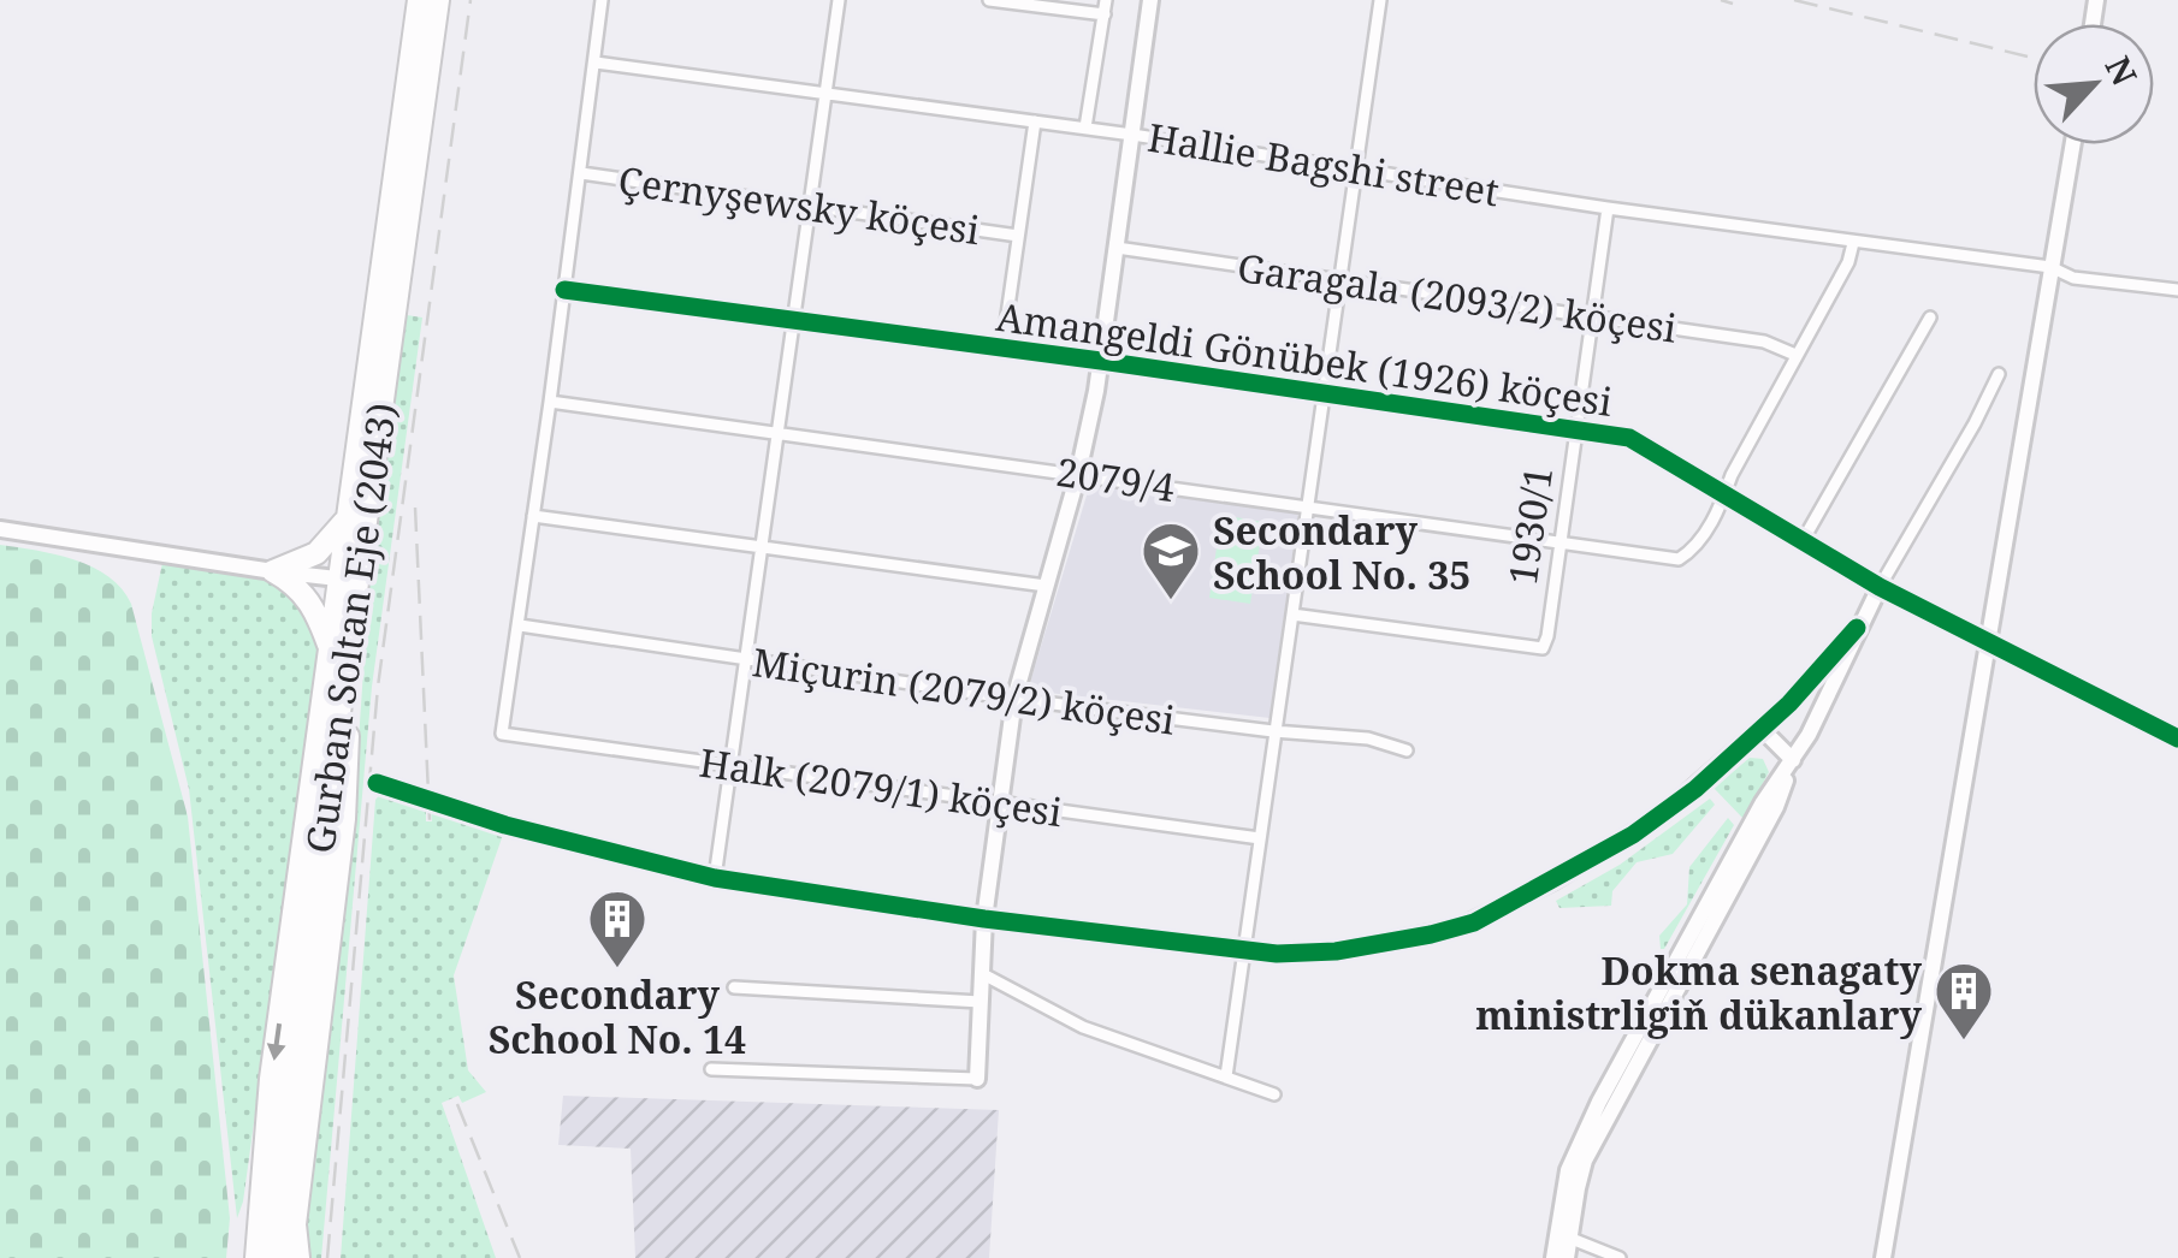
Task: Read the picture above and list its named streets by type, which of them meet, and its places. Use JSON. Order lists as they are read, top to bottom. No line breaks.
{"streets":{"highway":["Gurban Soltan Eje (2043)"],"street":["Hallie Bagshi street","Çernyşewsky köçesi","Garagala (2093/2) köçesi","Amangeldi Gönübek (1926) köçesi","2079/4","1930/1","Miçurin (2079/2) köçesi","Halk (2079/1) köçesi"]},"crossings":[["Hallie Bagshi street","1930/1"],["Garagala (2093/2) köçesi","1930/1"],["Amangeldi Gönübek (1926) köçesi","2079/4"],["Amangeldi Gönübek (1926) köçesi","1930/1"],["2079/4","1930/1"],["Miçurin (2079/2) köçesi","Halk (2079/1) köçesi"]],"places":{"school or university":["Secondary School No. 35"],"building":["Secondary School No. 14","Dokma senagaty ministrligiň dükanlary"]},"north":"top right"}
